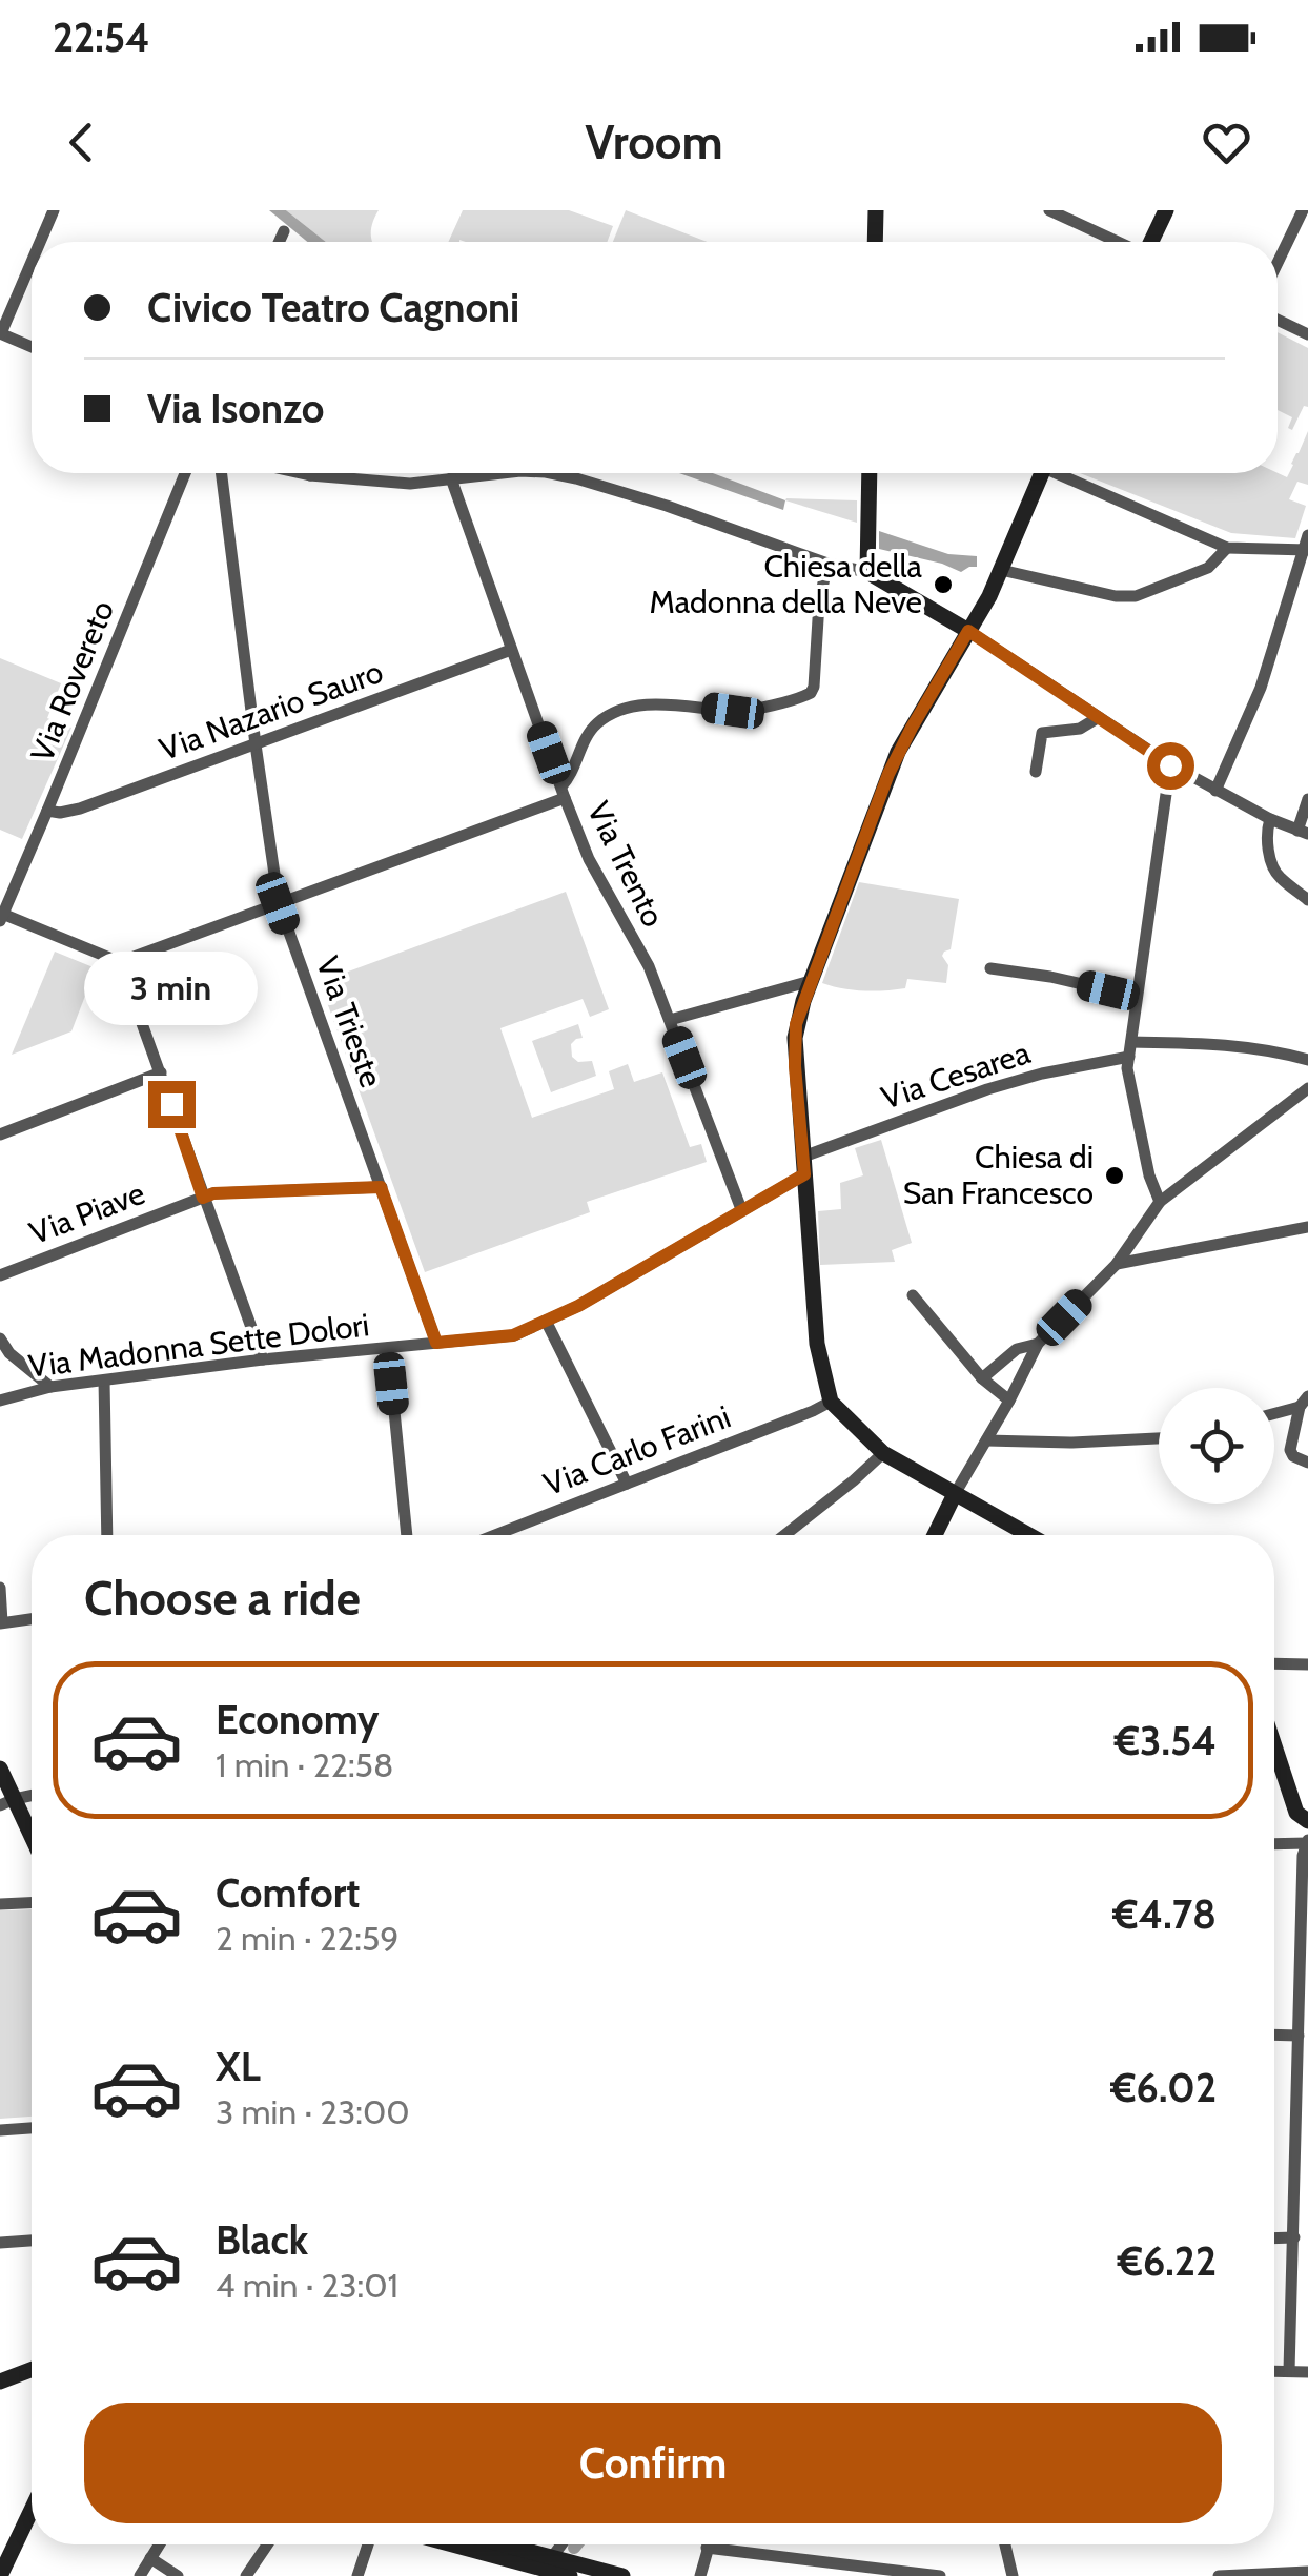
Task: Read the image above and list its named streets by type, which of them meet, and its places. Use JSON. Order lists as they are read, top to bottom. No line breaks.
{"streets":{"street":["Via Rovereto","Via Nazario Sauro","Via Trento","Via Trieste","Via Cesarea","Via Piave","Via Madonna Sette Dolori","Via Carlo Farini"]},"crossings":[["Via Rovereto","Via Nazario Sauro"],["Via Nazario Sauro","Via Trento"],["Via Nazario Sauro","Via Trieste"],["Via Trento","Via Madonna Sette Dolori"],["Via Trieste","Via Piave"],["Via Trieste","Via Madonna Sette Dolori"],["Via Cesarea","Via Madonna Sette Dolori"]],"places":["Chiesa della Madonna della Neve","Chiesa di San Francesco"],"page":{"status":"22:54","header":"Vroom","banner":["Civico Teatro Cagnoni","Via Isonzo"],"bubble":"3 min","heading":"Choose a ride","list":[{"name":"Economy","note":"1 min · 22:58","value":"€3.54"},{"name":"Comfort","note":"2 min · 22:59","value":"€4.78"},{"name":"XL","note":"3 min · 23:00","value":"€6.02"},{"name":"Black","note":"4 min · 23:01","value":"€6.22"}],"buttons":"Confirm"}}
